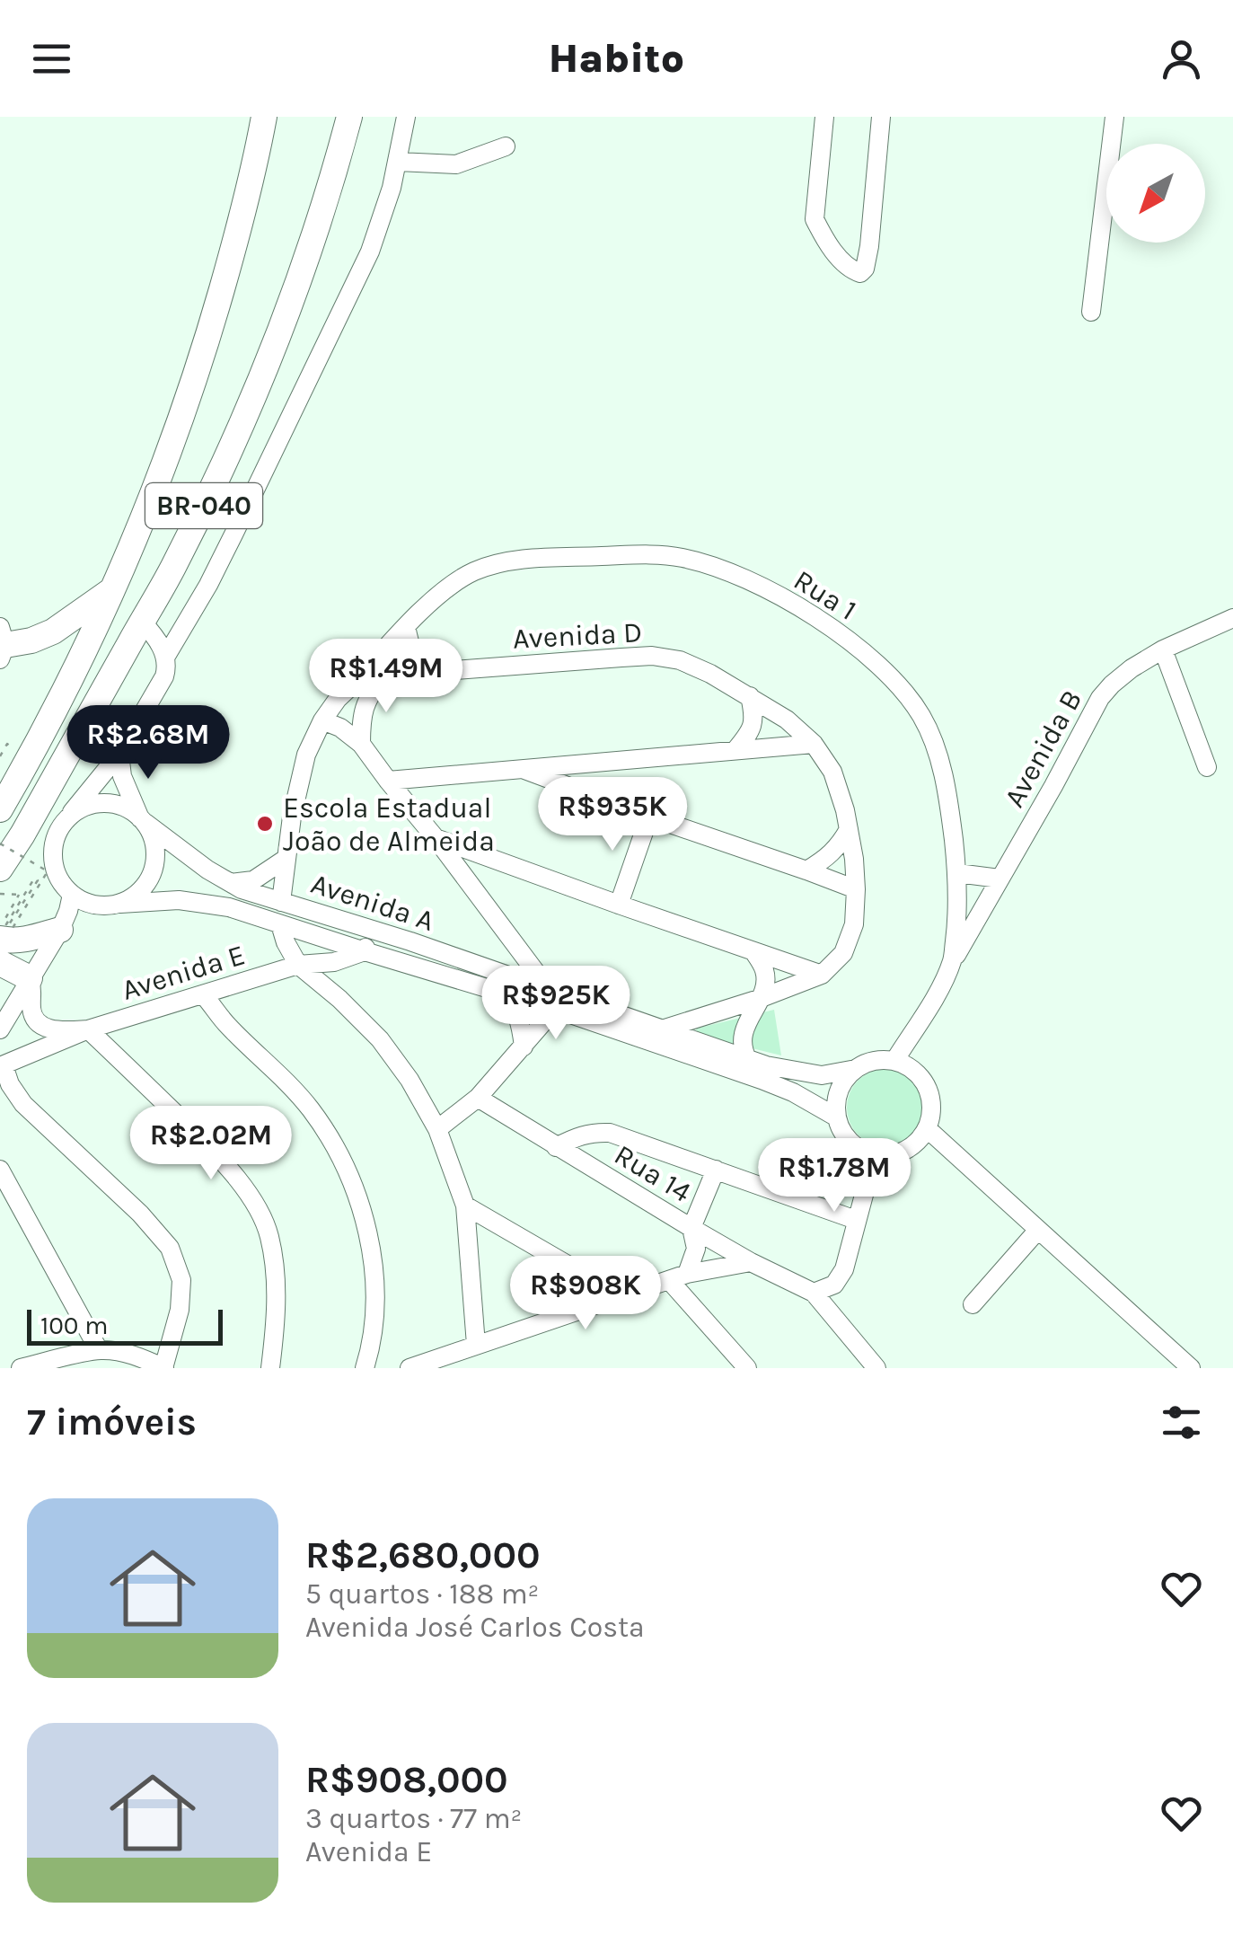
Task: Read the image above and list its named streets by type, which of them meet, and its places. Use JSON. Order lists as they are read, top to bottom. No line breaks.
{"streets":{"highway":["BR-040"],"street":["Rua 1","Avenida D","Avenida B","Avenida A","Avenida E","Rua 14"]},"crossings":[["Rua 1","Avenida D"],["Rua 1","Avenida B"],["Rua 1","Avenida A"],["Avenida A","Avenida E"]],"places":["Escola Estadual João de Almeida"],"scale_bar":"100 m","north":"bottom left","page":{"header":"Habito","price":["R$1.49M","R$2.68M","R$935K","R$925K","R$2.02M","R$1.78M","R$908K"],"scale":"100 m","heading":"7 imóveis","list":[{"name":"R$2,680,000","note":"5 quartos · 188 m² · Avenida José Carlos Costa"},{"name":"R$908,000","note":"3 quartos · 77 m² · Avenida E"}]}}
